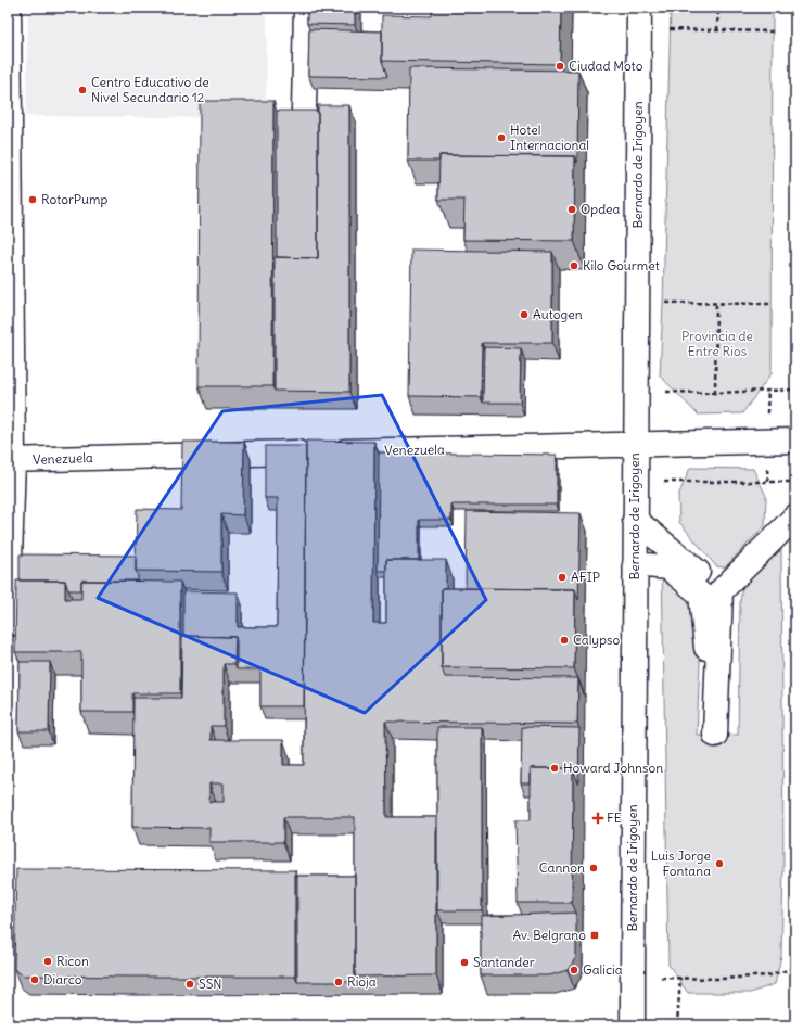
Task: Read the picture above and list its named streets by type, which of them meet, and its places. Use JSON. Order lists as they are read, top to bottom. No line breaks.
{"streets":{"street":["Bernardo de Irigoyen","Venezuela"]},"crossings":[["Bernardo de Irigoyen","Venezuela"]],"parks":["Provincia de Entre Rios"],"places":{"other":["Ciudad Moto","Centro Educativo de Nivel Secundario 12","Hotel Internacional","RotorPump","Opdea","Kilo Gourmet","Autogen","AFIP","Calypso","Howard Johnson","Luis Jorge Fontana","Cannon","Ricon","Santander","Galicia","Diarco","Rioja","SSN"],"health":["FE"],"transit":["Av. Belgrano"]}}
